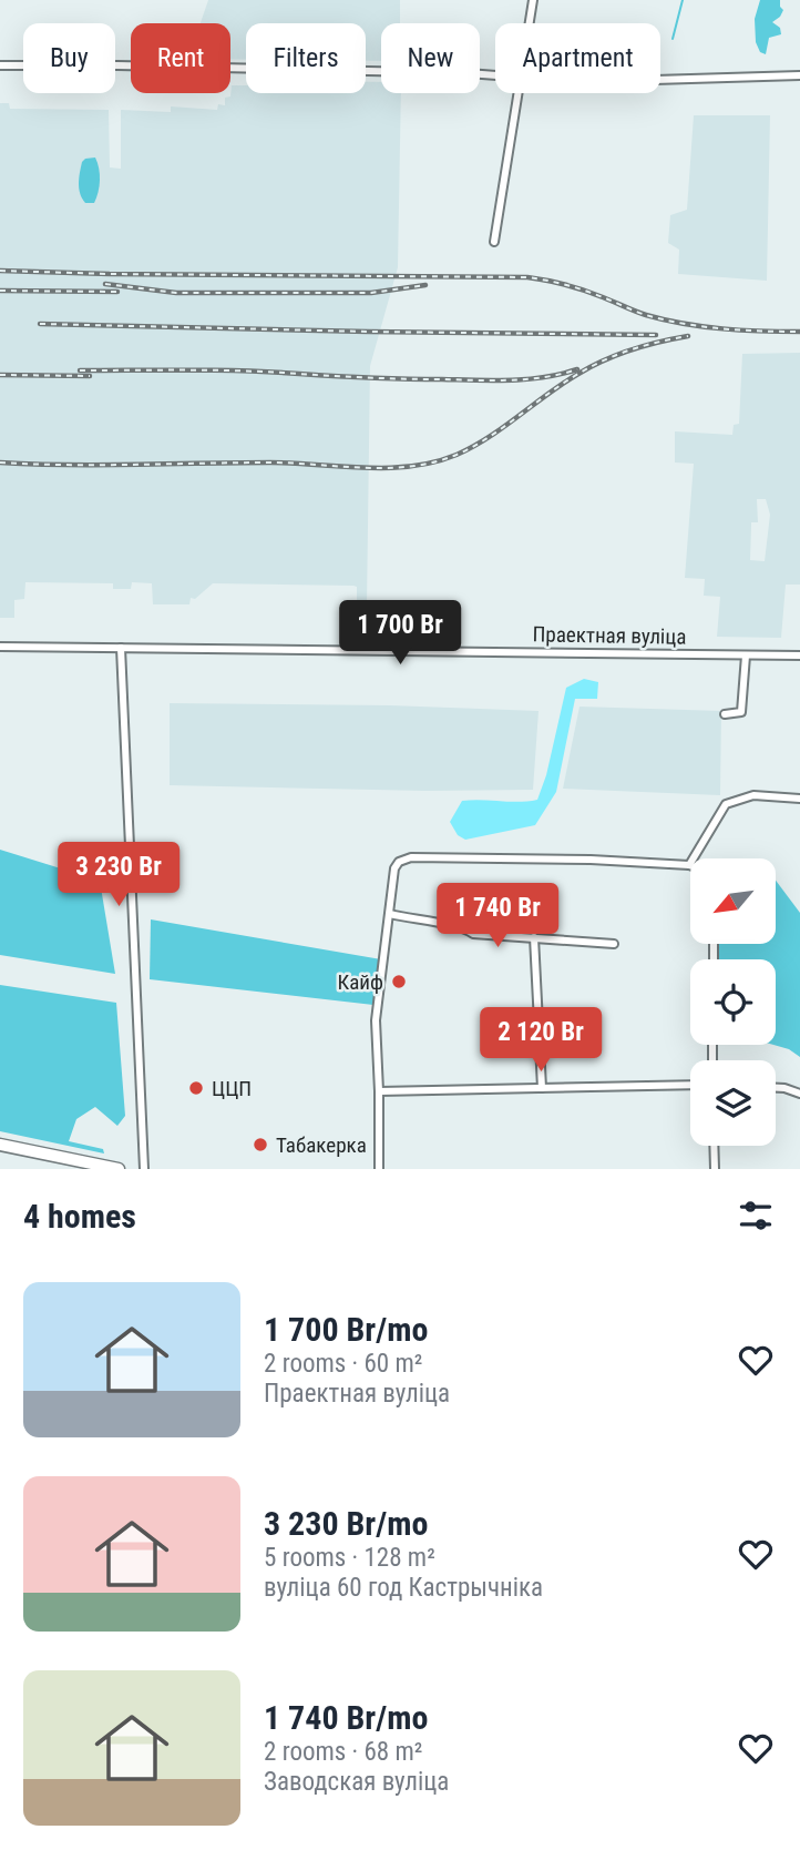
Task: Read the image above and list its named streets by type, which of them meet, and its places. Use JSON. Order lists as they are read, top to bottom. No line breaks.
{"streets":{"street":["Праектная вуліца"]},"places":["Кайф","ЦЦП","Табакерка"],"north":"bottom left","page":{"chip":["Buy","Rent","Filters","New","Apartment"],"price":["1 700 Br","3 230 Br","1 740 Br","2 120 Br"],"heading":"4 homes","list":[{"name":"1 700 Br/mo","note":"2 rooms · 60 m² · Праектная вуліца"},{"name":"3 230 Br/mo","note":"5 rooms · 128 m² · вуліца 60 год Кастрычніка"},{"name":"1 740 Br/mo","note":"2 rooms · 68 m² · Заводская вуліца"}]}}
